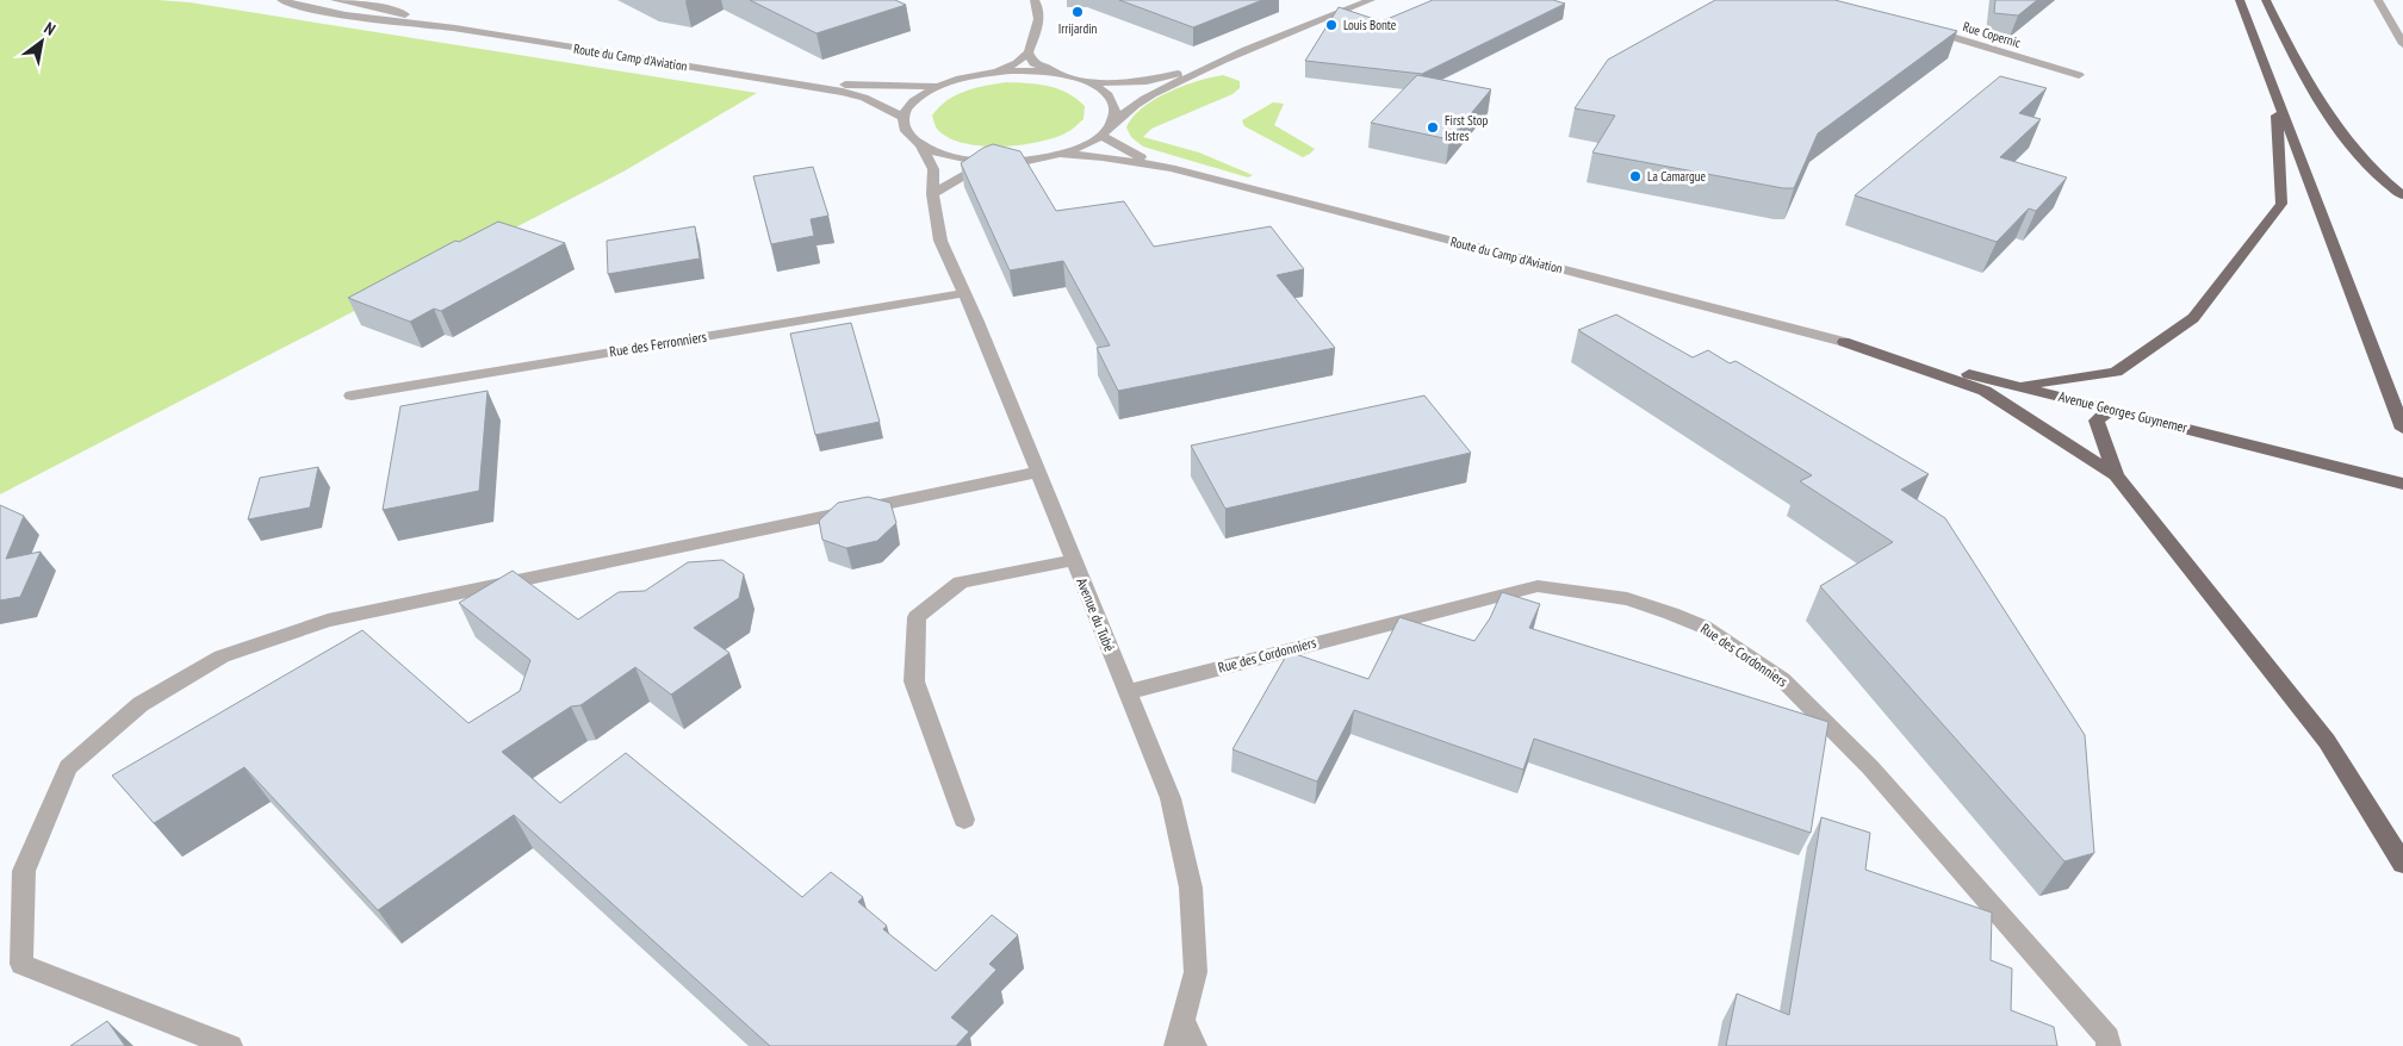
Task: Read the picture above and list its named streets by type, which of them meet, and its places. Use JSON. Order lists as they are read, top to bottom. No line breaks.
{"streets":{"main road":["Avenue Georges Guynemer"],"street":["Rue Copernic","Route du Camp d'Aviation","Rue des Ferronniers","Avenue du Tubé","Rue des Cordonniers"]},"crossings":[["Route du Camp d'Aviation","Avenue Georges Guynemer"],["Route du Camp d'Aviation","Avenue du Tubé"],["Rue des Ferronniers","Avenue du Tubé"],["Avenue du Tubé","Rue des Cordonniers"]],"places":["Irrijardin","Louis Bonte","First Stop Istres","La Camargue"],"north":"top right"}
